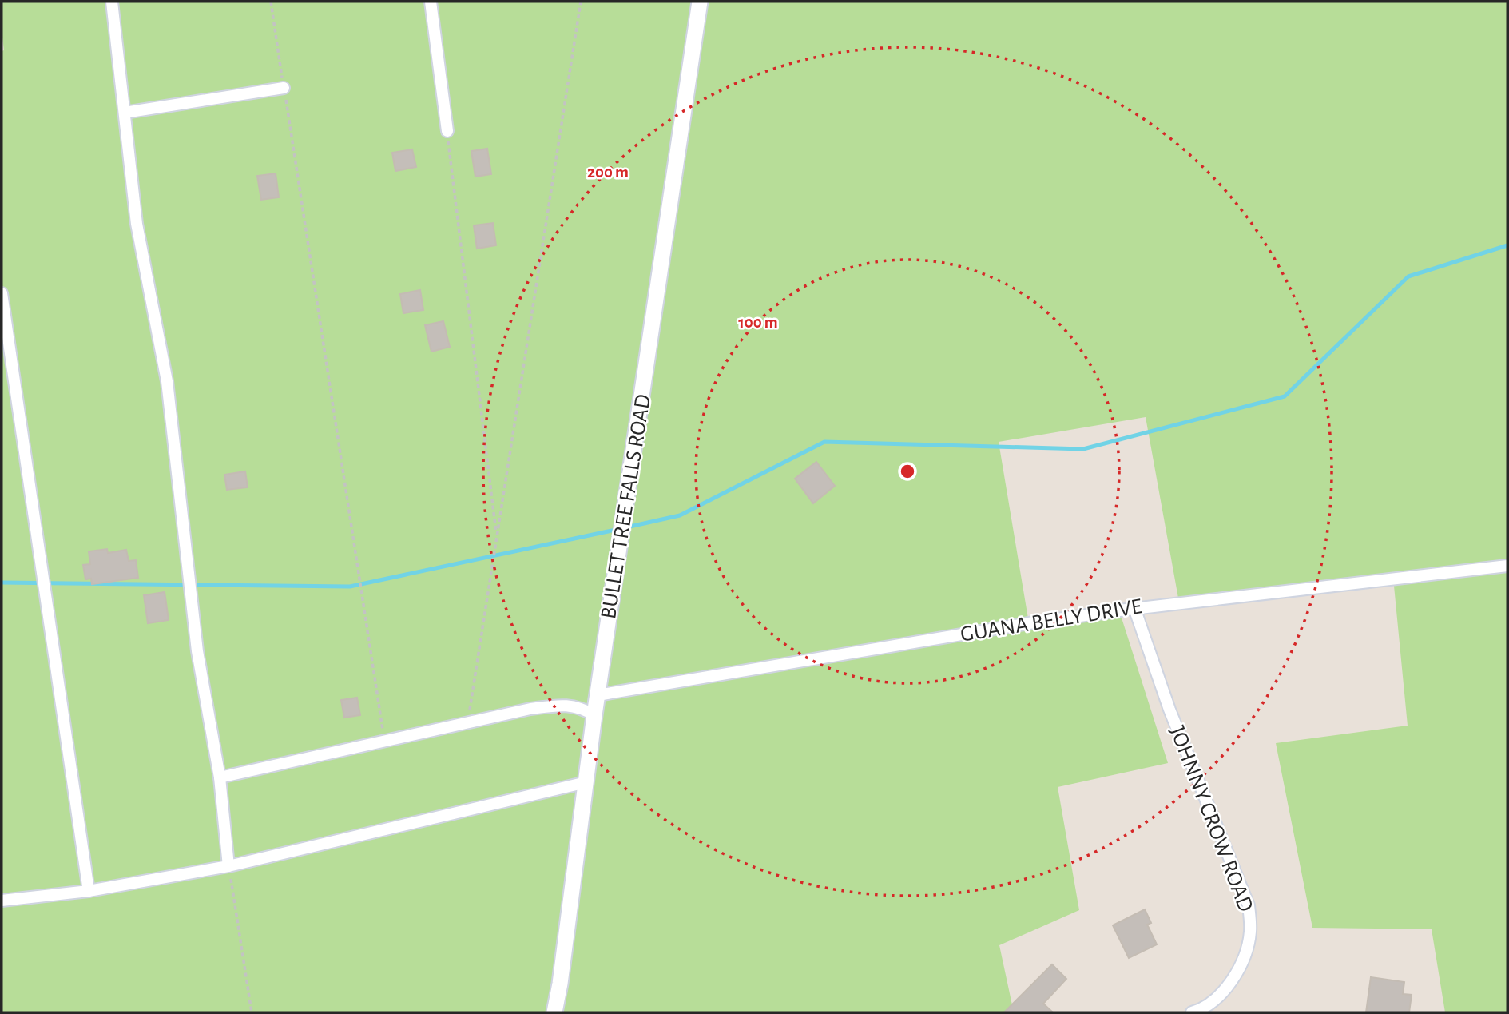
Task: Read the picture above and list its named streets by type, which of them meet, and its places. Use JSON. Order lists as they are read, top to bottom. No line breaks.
{"streets":{"main road":["BULLET TREE FALLS ROAD"],"street":["GUANA BELLY DRIVE","JOHNNY CROW ROAD"]},"crossings":[["BULLET TREE FALLS ROAD","GUANA BELLY DRIVE"],["GUANA BELLY DRIVE","JOHNNY CROW ROAD"]],"rings":["200 m","100 m"]}
